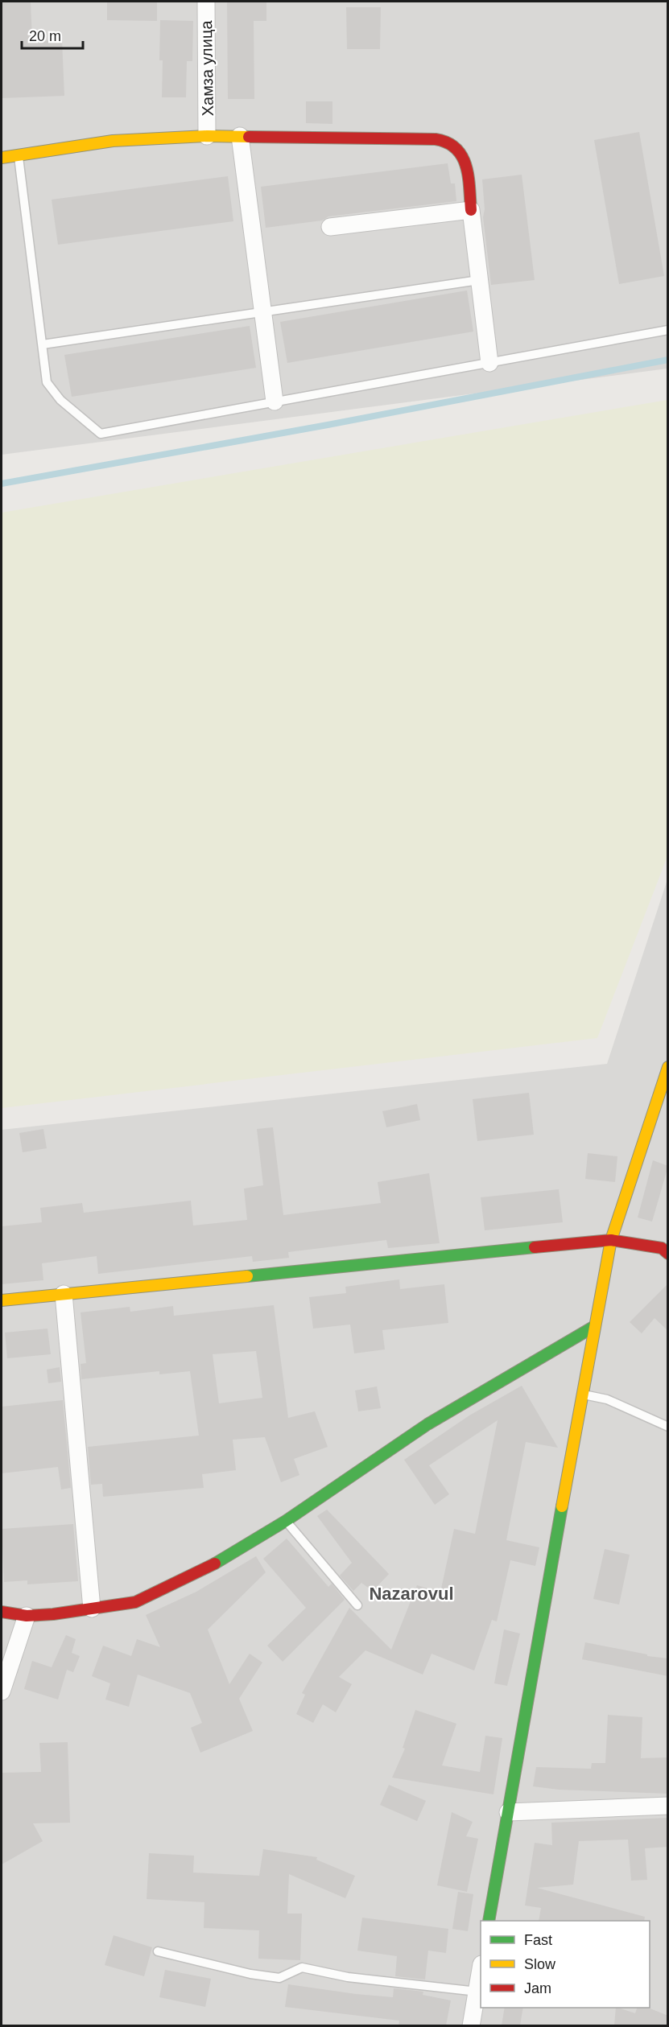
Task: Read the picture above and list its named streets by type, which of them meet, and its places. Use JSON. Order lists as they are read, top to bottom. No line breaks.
{"streets":{"street":["Хамза улица"]},"districts":["Nazarovul"],"legend":["Fast","Slow","Jam"],"scale_bar":"20 m"}
